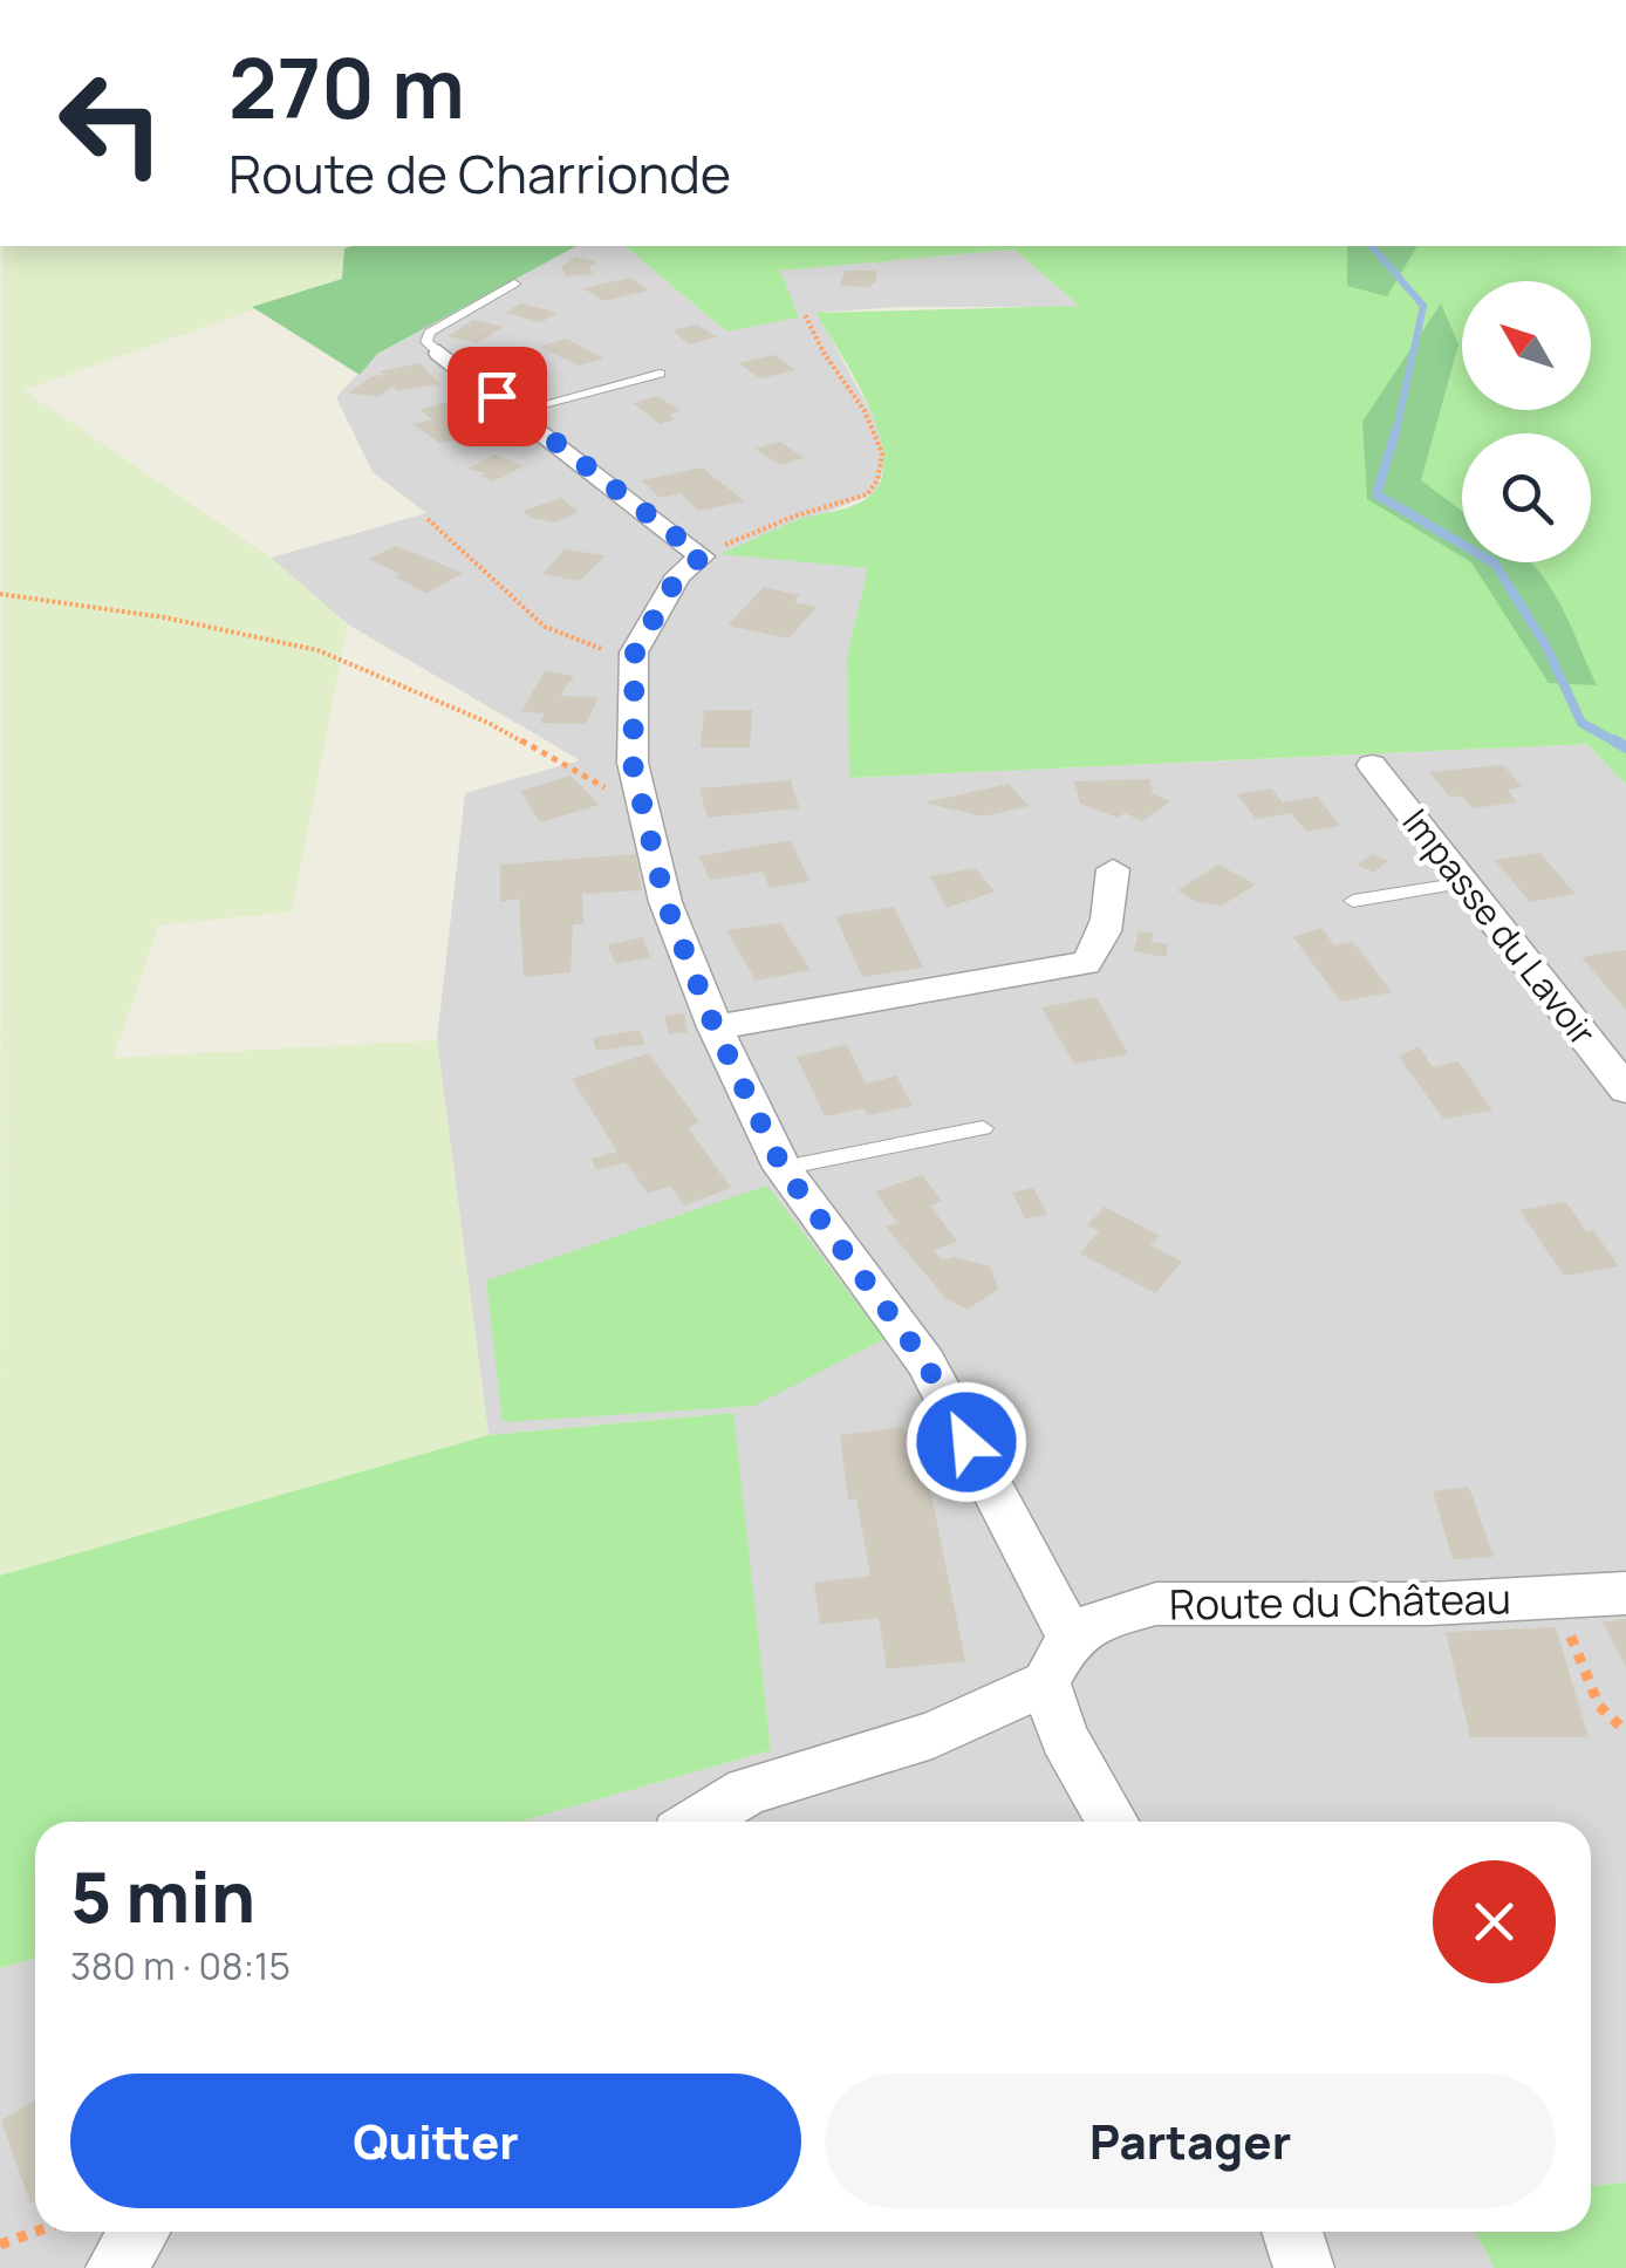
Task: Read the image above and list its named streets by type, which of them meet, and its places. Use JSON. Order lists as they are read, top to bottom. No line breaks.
{"streets":{"street":["Impasse du Lavoir","Route du Château"]},"north":"top left","page":{"turn":["270 m","Route de Charrionde"],"heading":["5 min","380 m · 08:15"],"buttons":["Quitter","Partager"]}}
